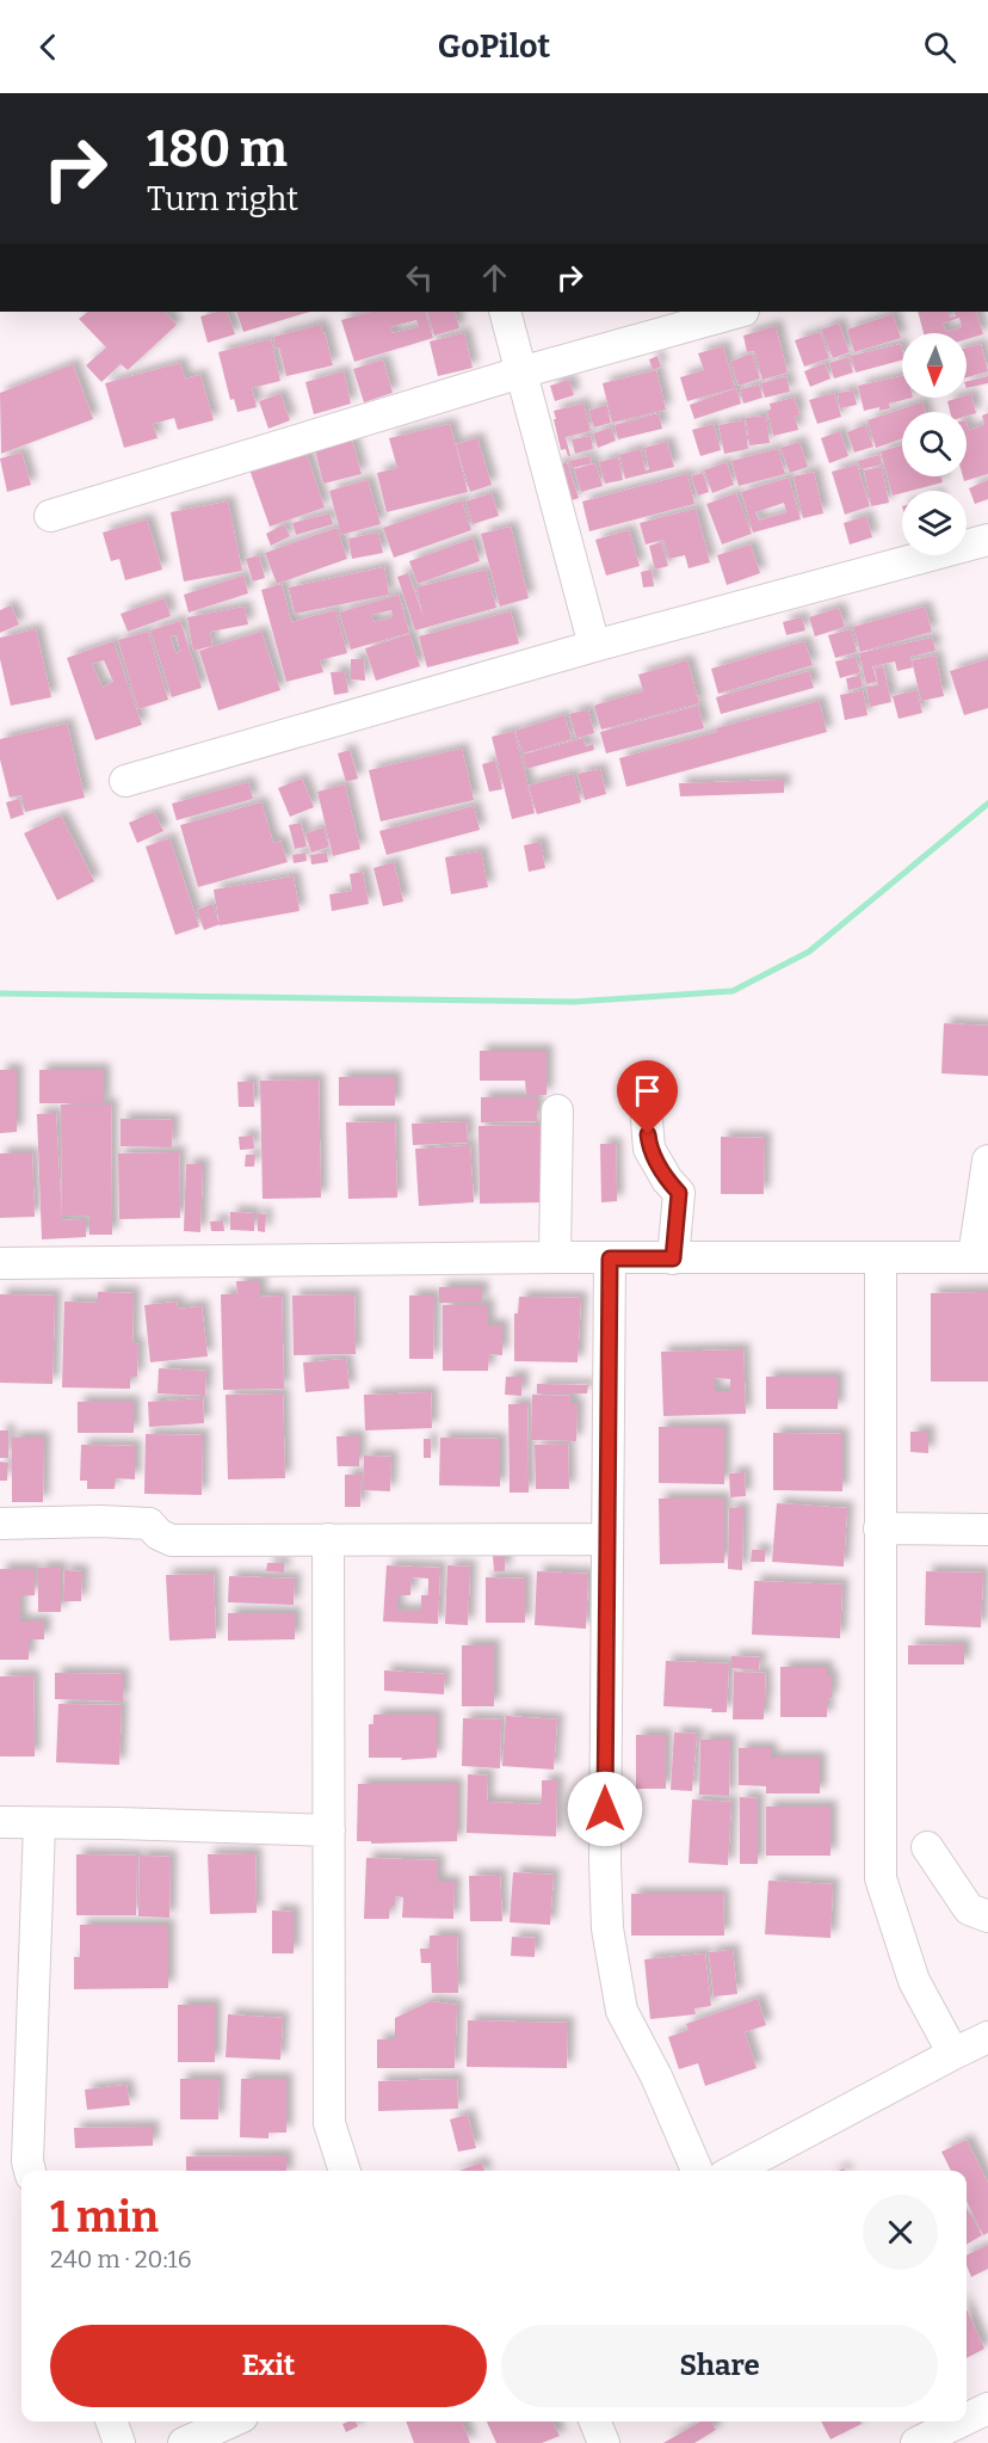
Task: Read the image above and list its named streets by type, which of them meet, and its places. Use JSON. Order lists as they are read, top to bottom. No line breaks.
{"north":"bottom","page":{"header":"GoPilot","turn":["180 m","Turn right"],"heading":["1 min","240 m · 20:16"],"buttons":["Exit","Share"]}}
